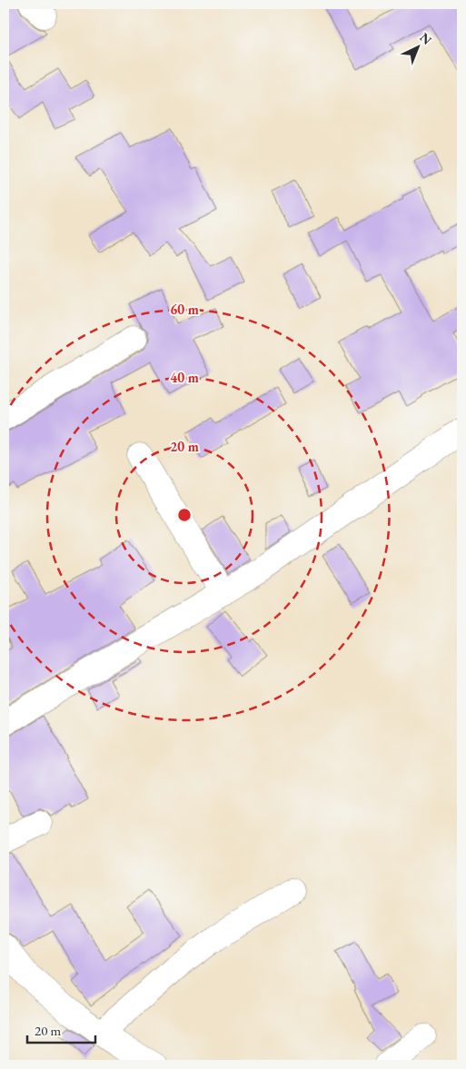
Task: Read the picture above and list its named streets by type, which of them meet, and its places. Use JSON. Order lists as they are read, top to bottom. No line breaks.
{"scale_bar":"20 m","north":"top right","rings":["60 m","40 m","20 m"]}
